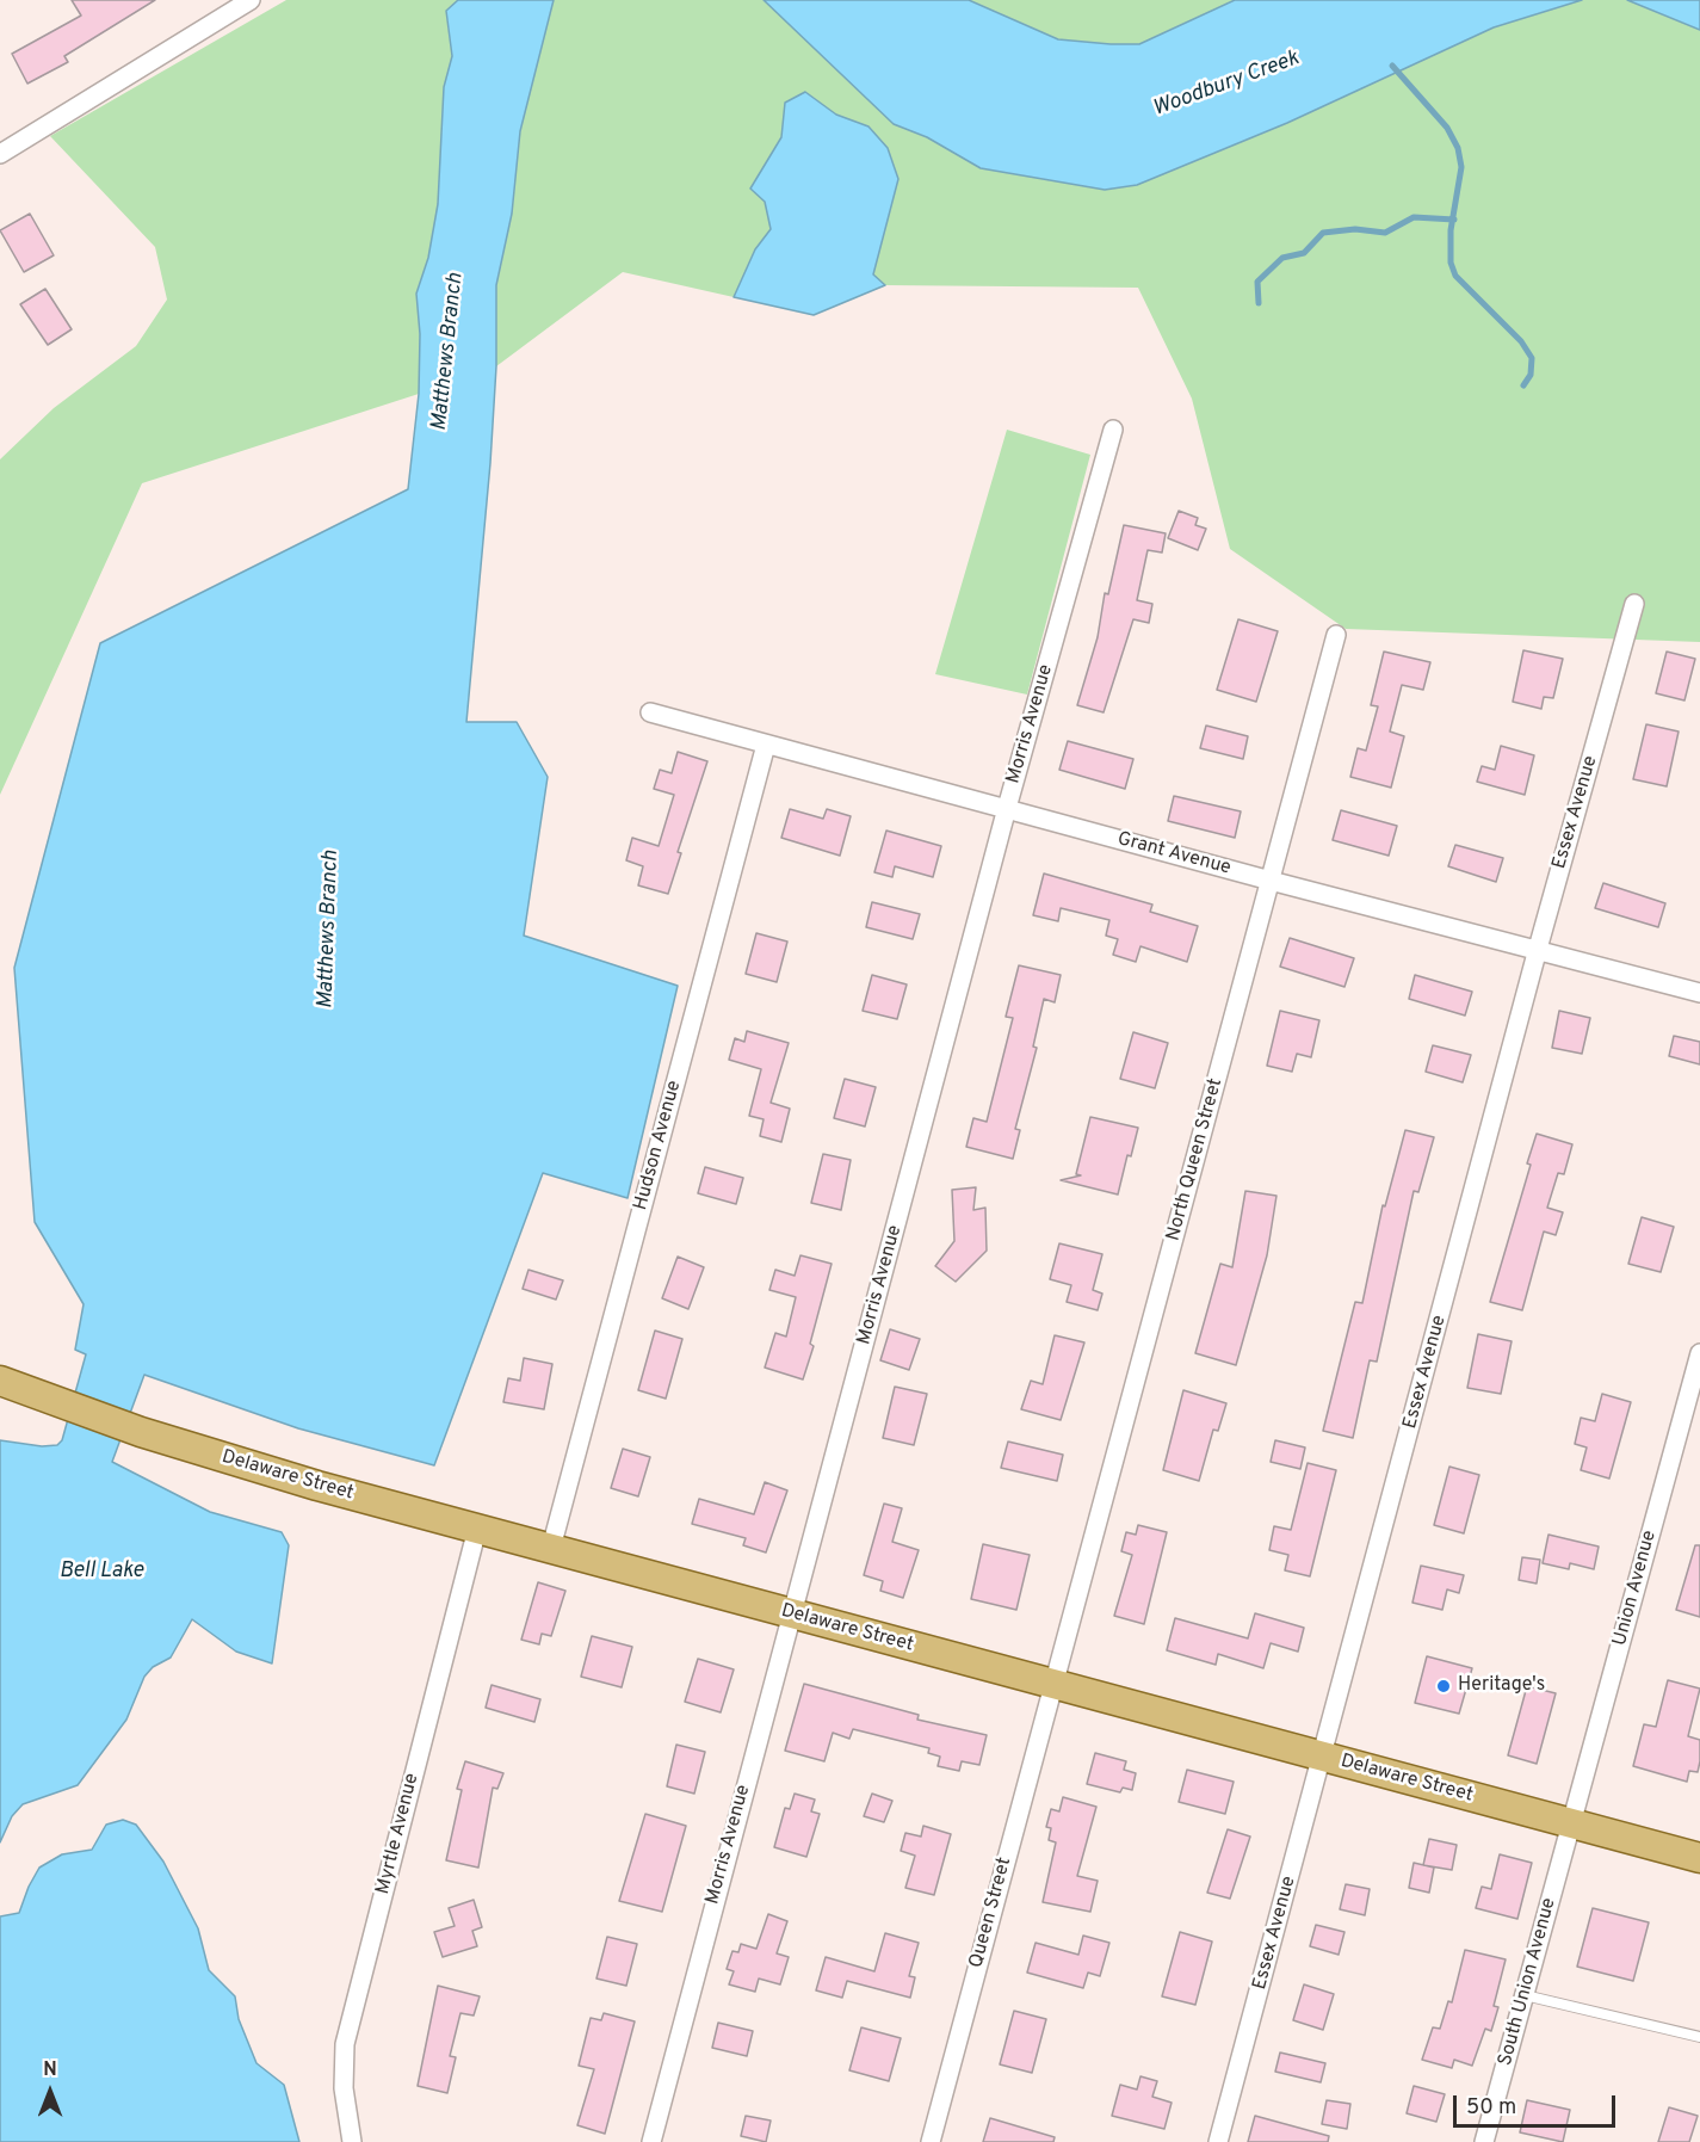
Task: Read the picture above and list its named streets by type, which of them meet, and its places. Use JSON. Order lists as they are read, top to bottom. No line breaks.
{"streets":{"main road":["Delaware Street"],"street":["Morris Avenue","Essex Avenue","Grant Avenue","Hudson Avenue","North Queen Street","Union Avenue","Myrtle Avenue","Queen Street","South Union Avenue"]},"crossings":[["Morris Avenue","Grant Avenue"],["Morris Avenue","Delaware Street"],["Essex Avenue","Grant Avenue"],["Essex Avenue","Delaware Street"],["Grant Avenue","Hudson Avenue"],["Grant Avenue","North Queen Street"],["Hudson Avenue","Delaware Street"],["North Queen Street","Delaware Street"],["North Queen Street","Queen Street"],["Delaware Street","Union Avenue"],["Delaware Street","Myrtle Avenue"],["Delaware Street","Queen Street"],["Delaware Street","South Union Avenue"],["Union Avenue","South Union Avenue"]],"water":["Woodbury Creek","Matthews Branch","Bell Lake"],"places":["Heritage's"],"scale_bar":"50 m","north":"top"}
